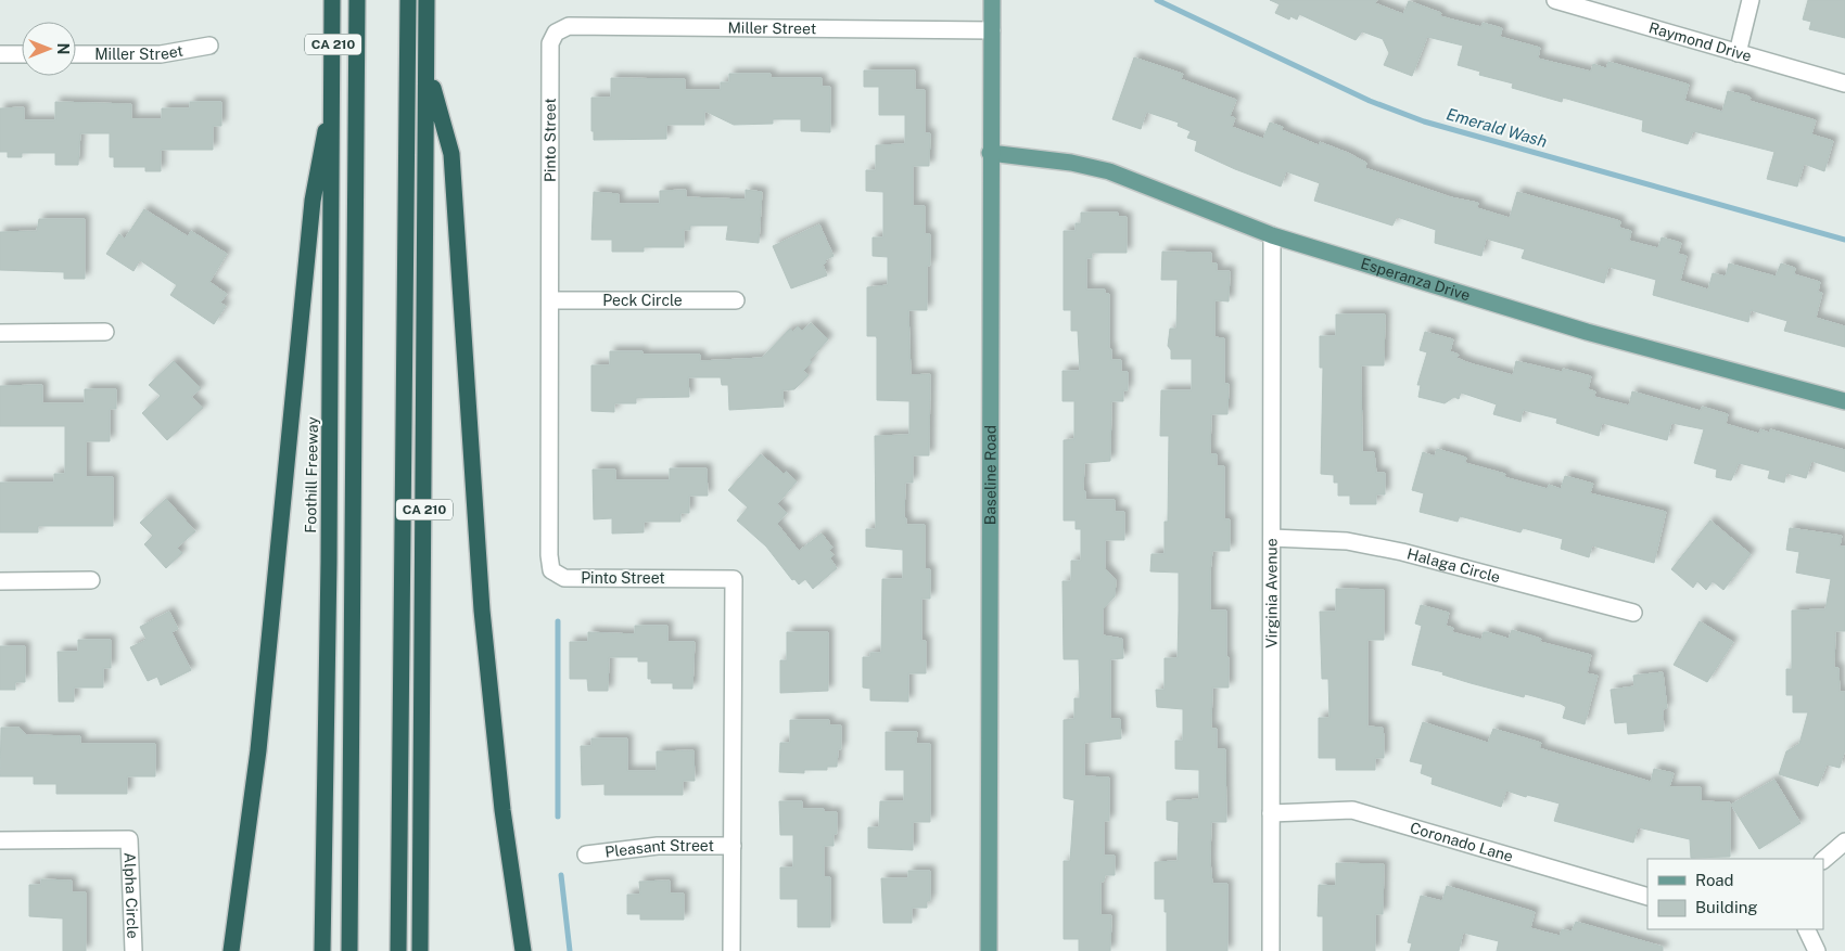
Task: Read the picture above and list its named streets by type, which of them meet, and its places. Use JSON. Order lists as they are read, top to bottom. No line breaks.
{"streets":{"highway":["CA 210","Foothill Freeway"],"main road":["Esperanza Drive","Baseline Road"],"street":["Miller Street","Raymond Drive","Pinto Street","Peck Circle","Halaga Circle","Virginia Avenue","Coronado Lane","Pleasant Street","Alpha Circle"]},"crossings":[["Miller Street","Pinto Street"],["Miller Street","Baseline Road"],["Pinto Street","Peck Circle"],["Pinto Street","Pleasant Street"],["Esperanza Drive","Baseline Road"],["Esperanza Drive","Virginia Avenue"],["Halaga Circle","Virginia Avenue"],["Virginia Avenue","Coronado Lane"]],"water":["Emerald Wash"],"legend":["Road","Building"],"north":"right"}
